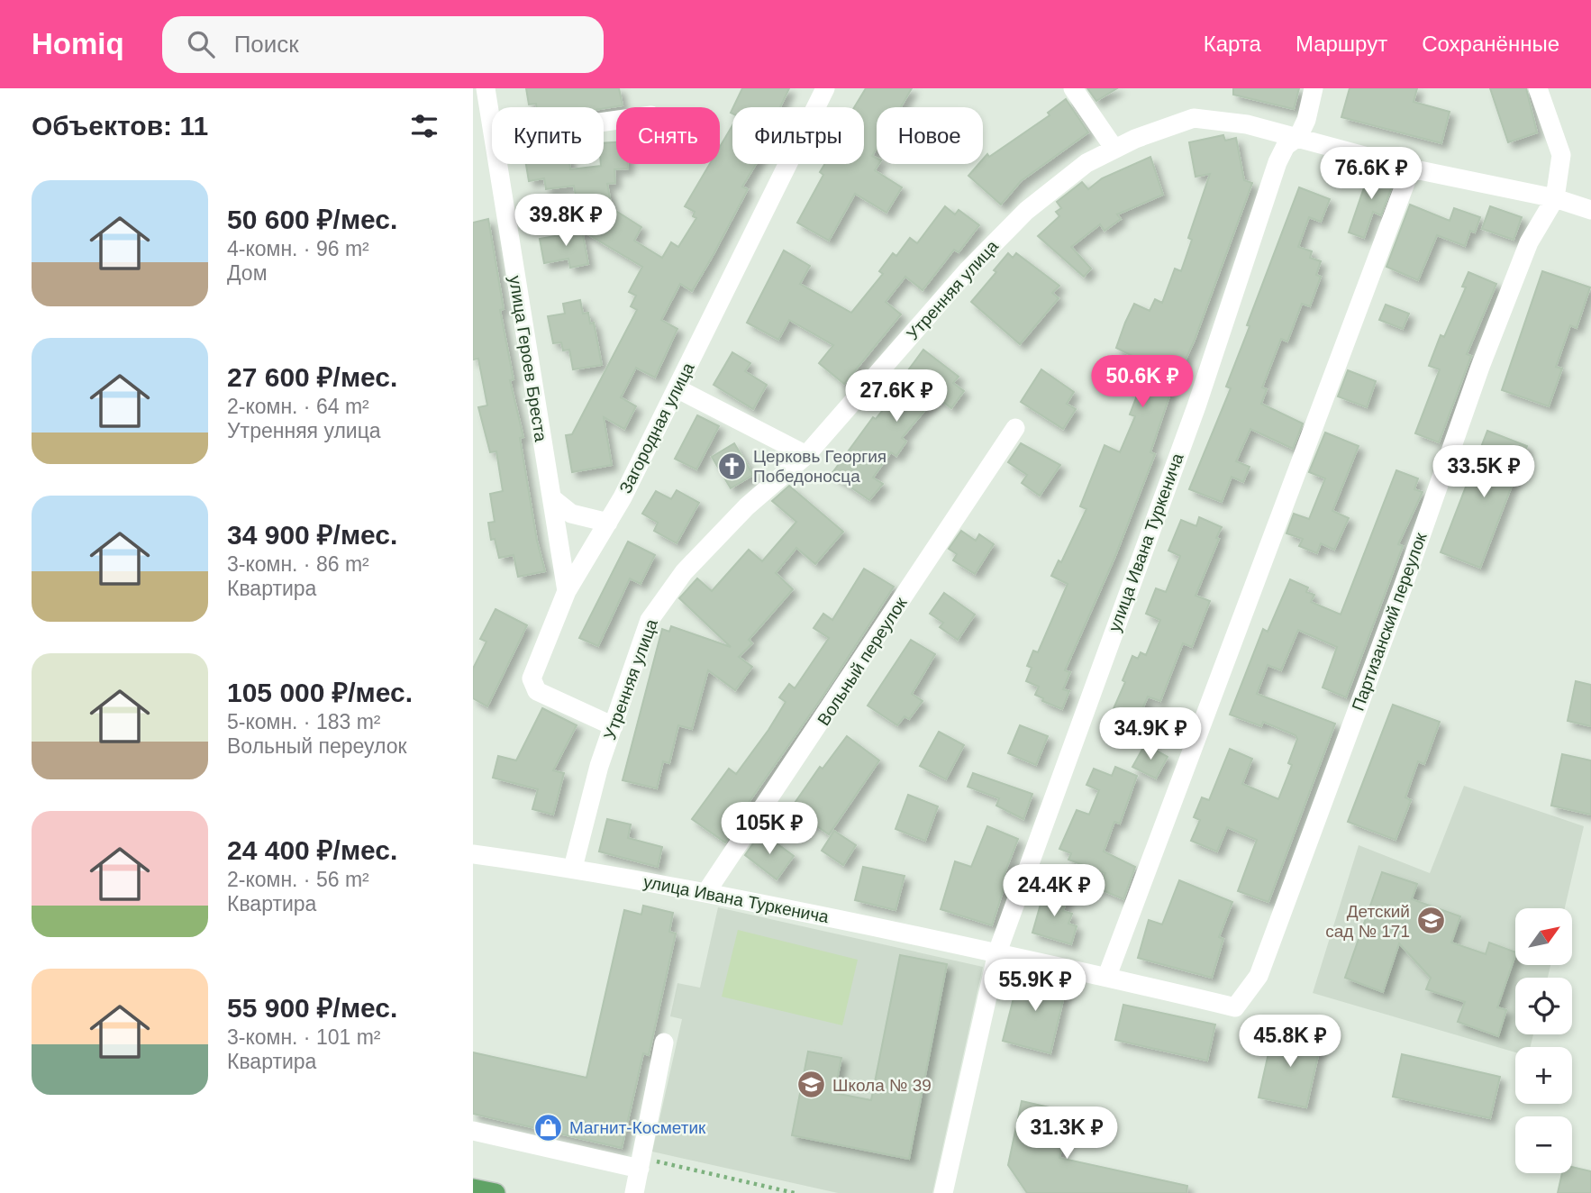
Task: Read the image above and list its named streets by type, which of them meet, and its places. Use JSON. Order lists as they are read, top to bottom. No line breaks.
{"streets":{"street":["Утренняя улица","улица Героев Бреста","Загородная улица","улица Ивана Туркенича","Партизанский переулок","Вольный переулок"]},"crossings":[["Утренняя улица","Загородная улица"],["Утренняя улица","улица Ивана Туркенича"],["Утренняя улица","Партизанский переулок"],["улица Героев Бреста","Загородная улица"],["улица Ивана Туркенича","Партизанский переулок"],["улица Ивана Туркенича","Вольный переулок"]],"places":{"church":["Церковь Георгия Победоносца"],"school or university":["Детский сад № 171","Школа № 39"],"shop":["Магнит-Косметик"]},"north":"top right","page":{"header":"Homiq","search":"Поиск","nav":["Карта","Маршрут","Сохранённые"],"heading":"Объектов: 11","chip":["Купить","Снять","Фильтры","Новое"],"price":["76.6K ₽","39.8K ₽","50.6K ₽","27.6K ₽","33.5K ₽","34.9K ₽","105K ₽","24.4K ₽","55.9K ₽","45.8K ₽","31.3K ₽"],"list":[{"name":"50 600 ₽/мес.","note":"4-комн. · 96 m² · Дом"},{"name":"27 600 ₽/мес.","note":"2-комн. · 64 m² · Утренняя улица"},{"name":"34 900 ₽/мес.","note":"3-комн. · 86 m² · Квартира"},{"name":"105 000 ₽/мес.","note":"5-комн. · 183 m² · Вольный переулок"},{"name":"24 400 ₽/мес.","note":"2-комн. · 56 m² · Квартира"},{"name":"55 900 ₽/мес.","note":"3-комн. · 101 m² · Квартира"}],"map_buttons":["+","−"]}}
